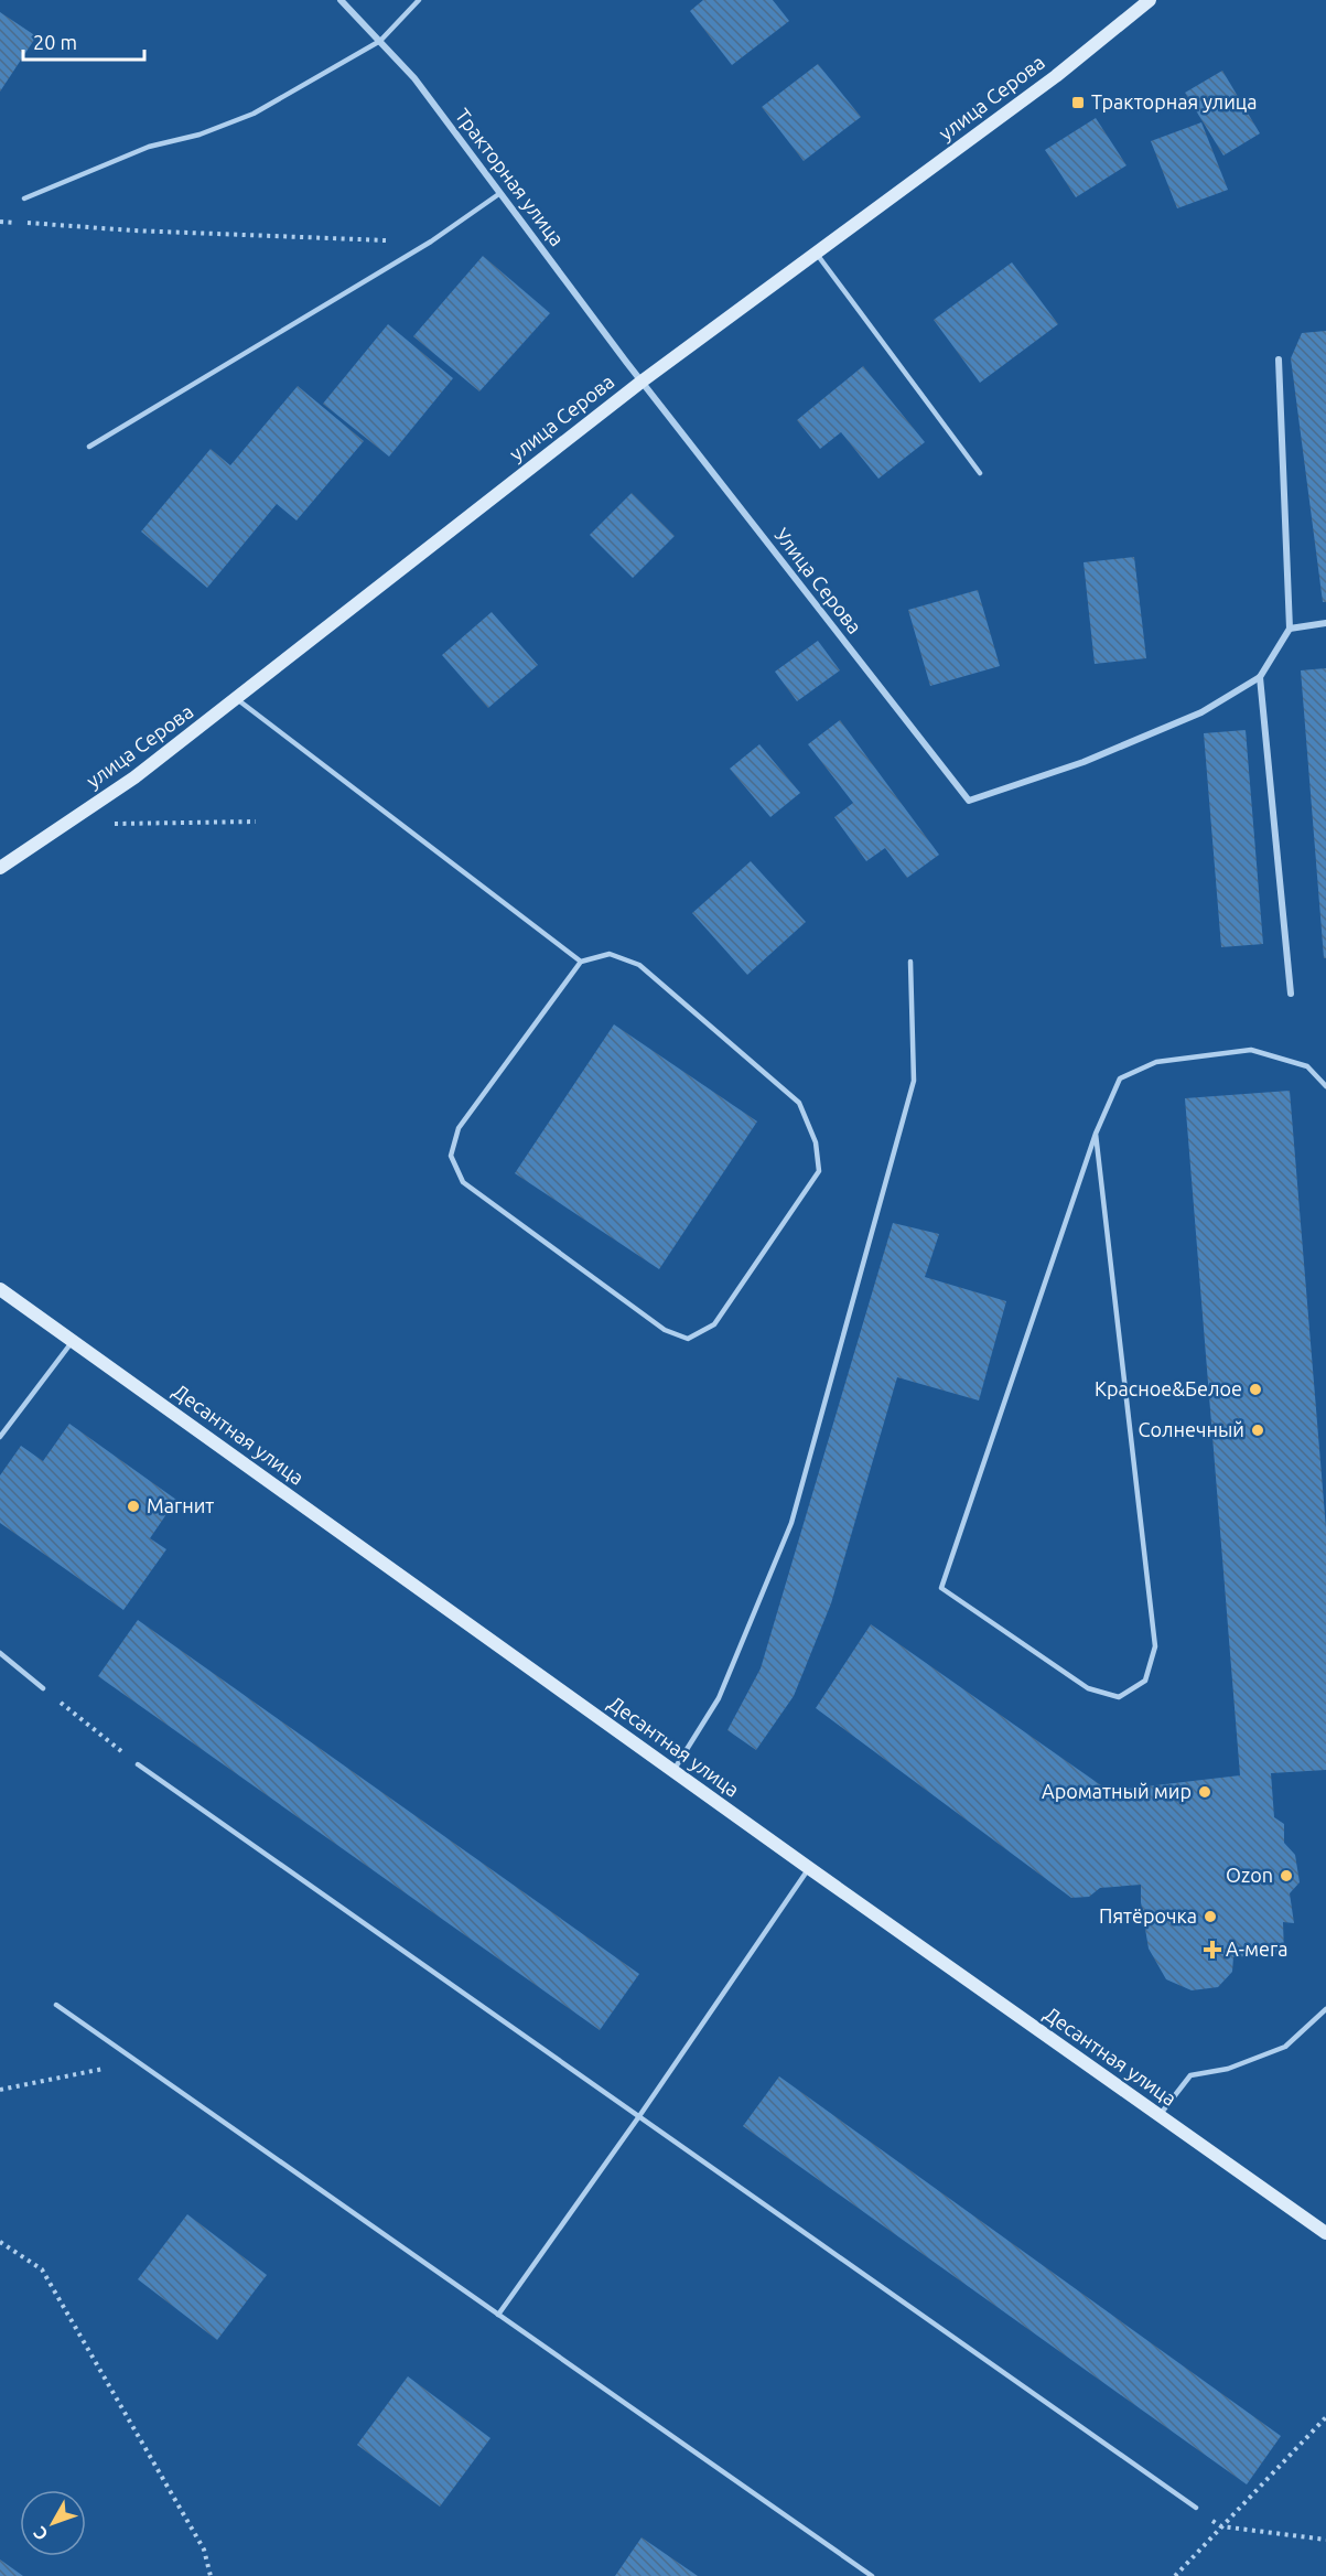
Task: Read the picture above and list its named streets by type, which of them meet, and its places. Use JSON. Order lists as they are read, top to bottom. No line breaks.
{"streets":{"street":["улица Серова","Тракторная улица","Улица Серова","Десантная улица"]},"crossings":[["улица Серова","Тракторная улица"],["улица Серова","Улица Серова"],["Тракторная улица","Улица Серова"]],"places":{"transit":["Тракторная улица"],"other":["Красное&Белое","Солнечный","Магнит","Ароматный мир","Ozon","Пятёрочка"],"health":["А-мега"]},"scale_bar":"20 m","north":"bottom left"}
